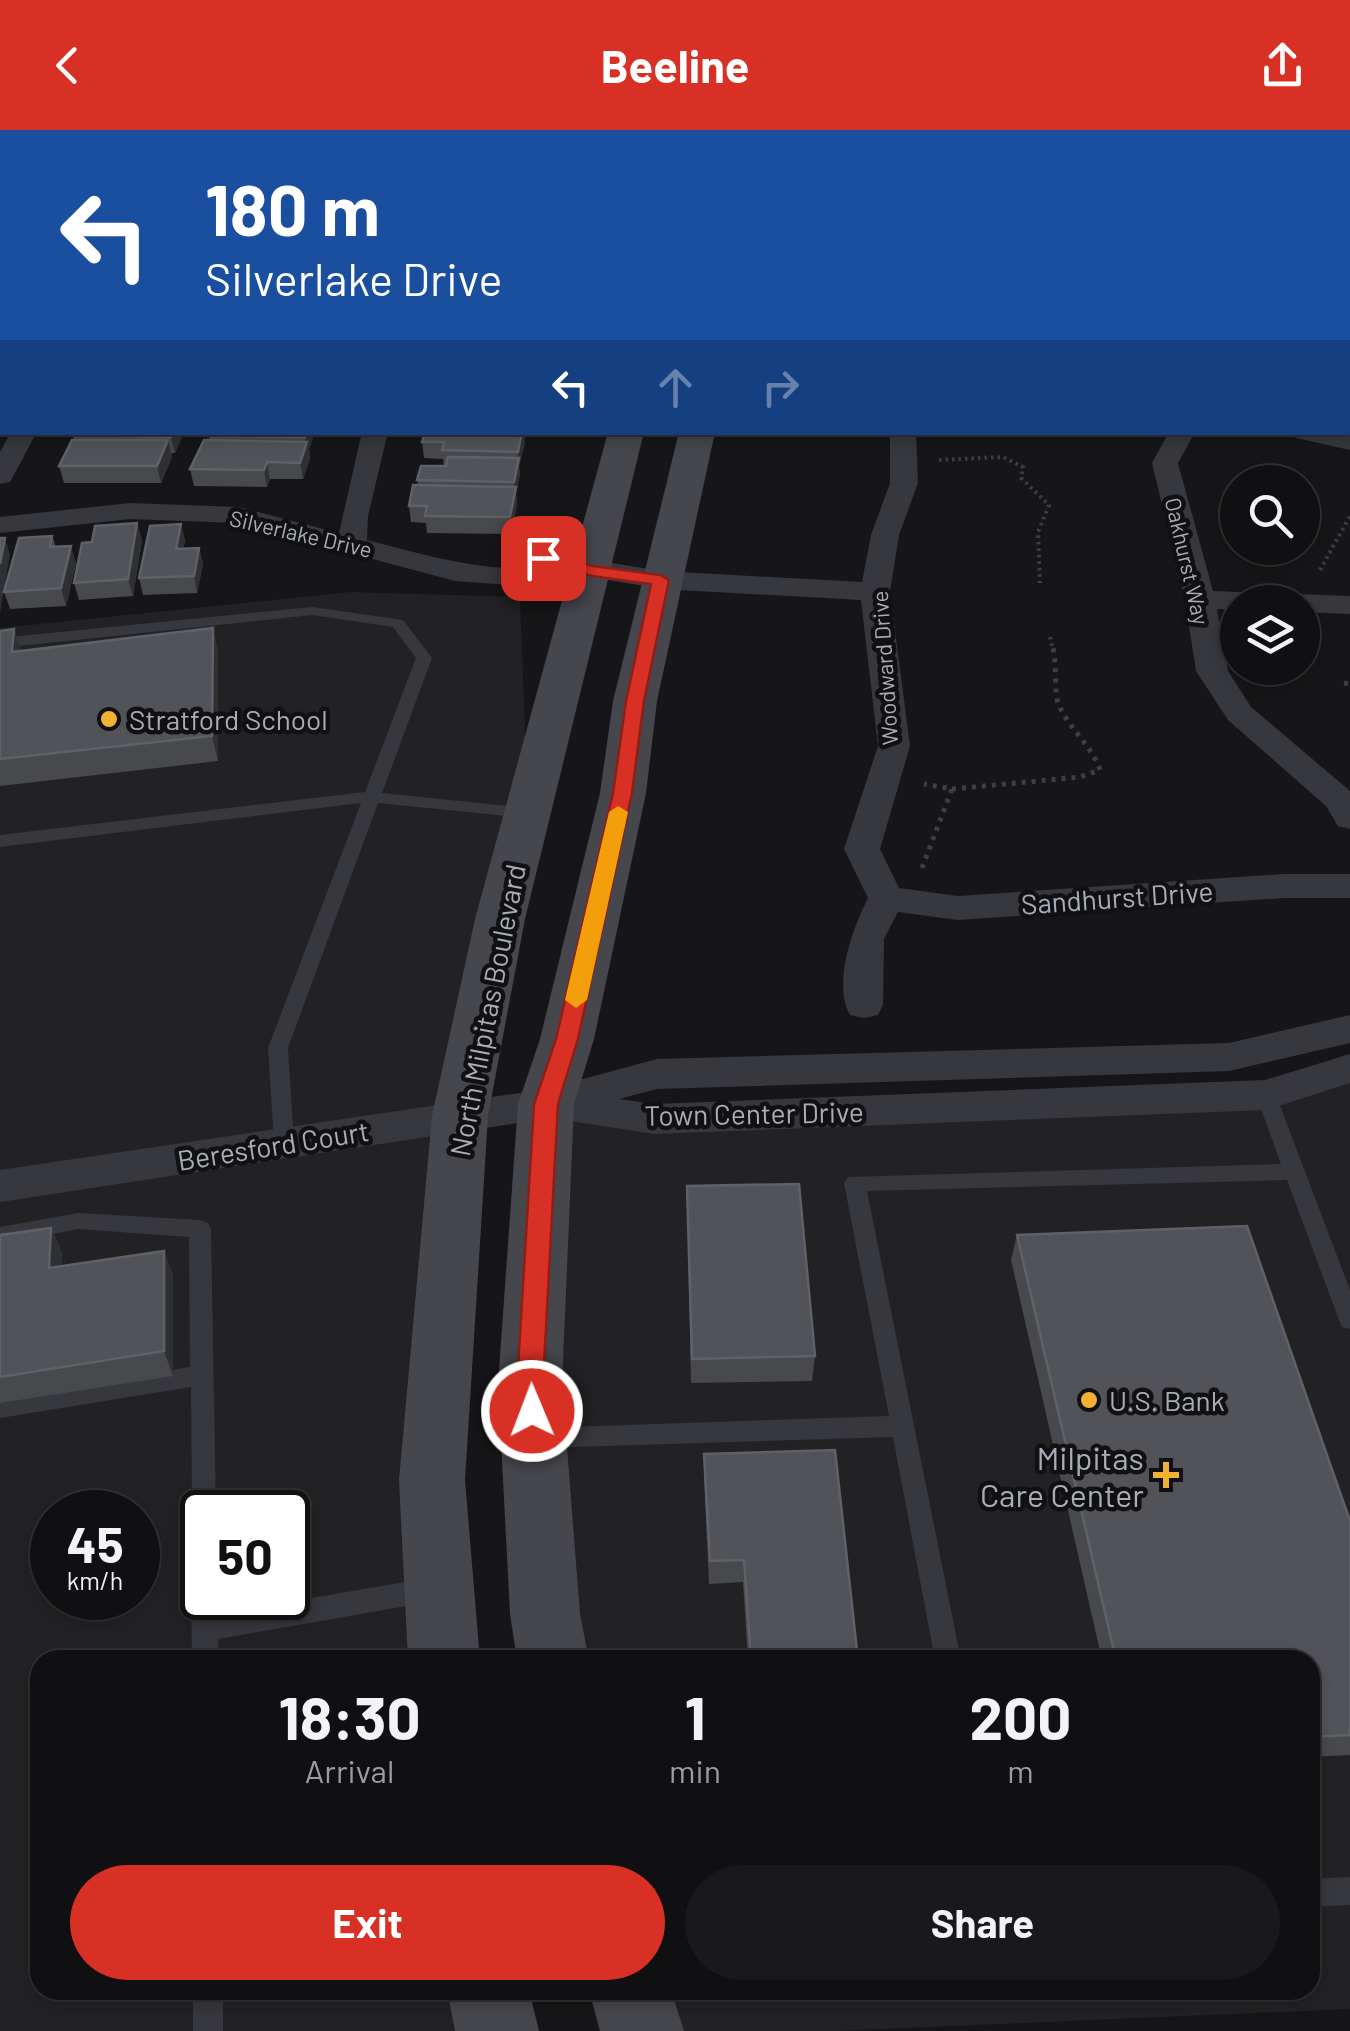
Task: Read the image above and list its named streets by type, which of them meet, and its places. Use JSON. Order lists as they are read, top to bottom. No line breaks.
{"streets":{"main road":["North Milpitas Boulevard"],"street":["Silverlake Drive","Oakhurst Way","Woodward Drive","Sandhurst Drive","Town Center Drive","Beresford Court"]},"crossings":[["Silverlake Drive","Woodward Drive"],["Silverlake Drive","North Milpitas Boulevard"],["Woodward Drive","Sandhurst Drive"],["North Milpitas Boulevard","Beresford Court"],["Town Center Drive","Beresford Court"]],"places":{"other":["Stratford School","U.S. Bank"],"health":["Milpitas Care Center"]},"page":{"header":"Beeline","turn":["180 m","Silverlake Drive"],"speed":"45 km/h","limit":"50","eta":["18:30","Arrival","1","min","200","m"],"buttons":["Exit","Share"]}}
